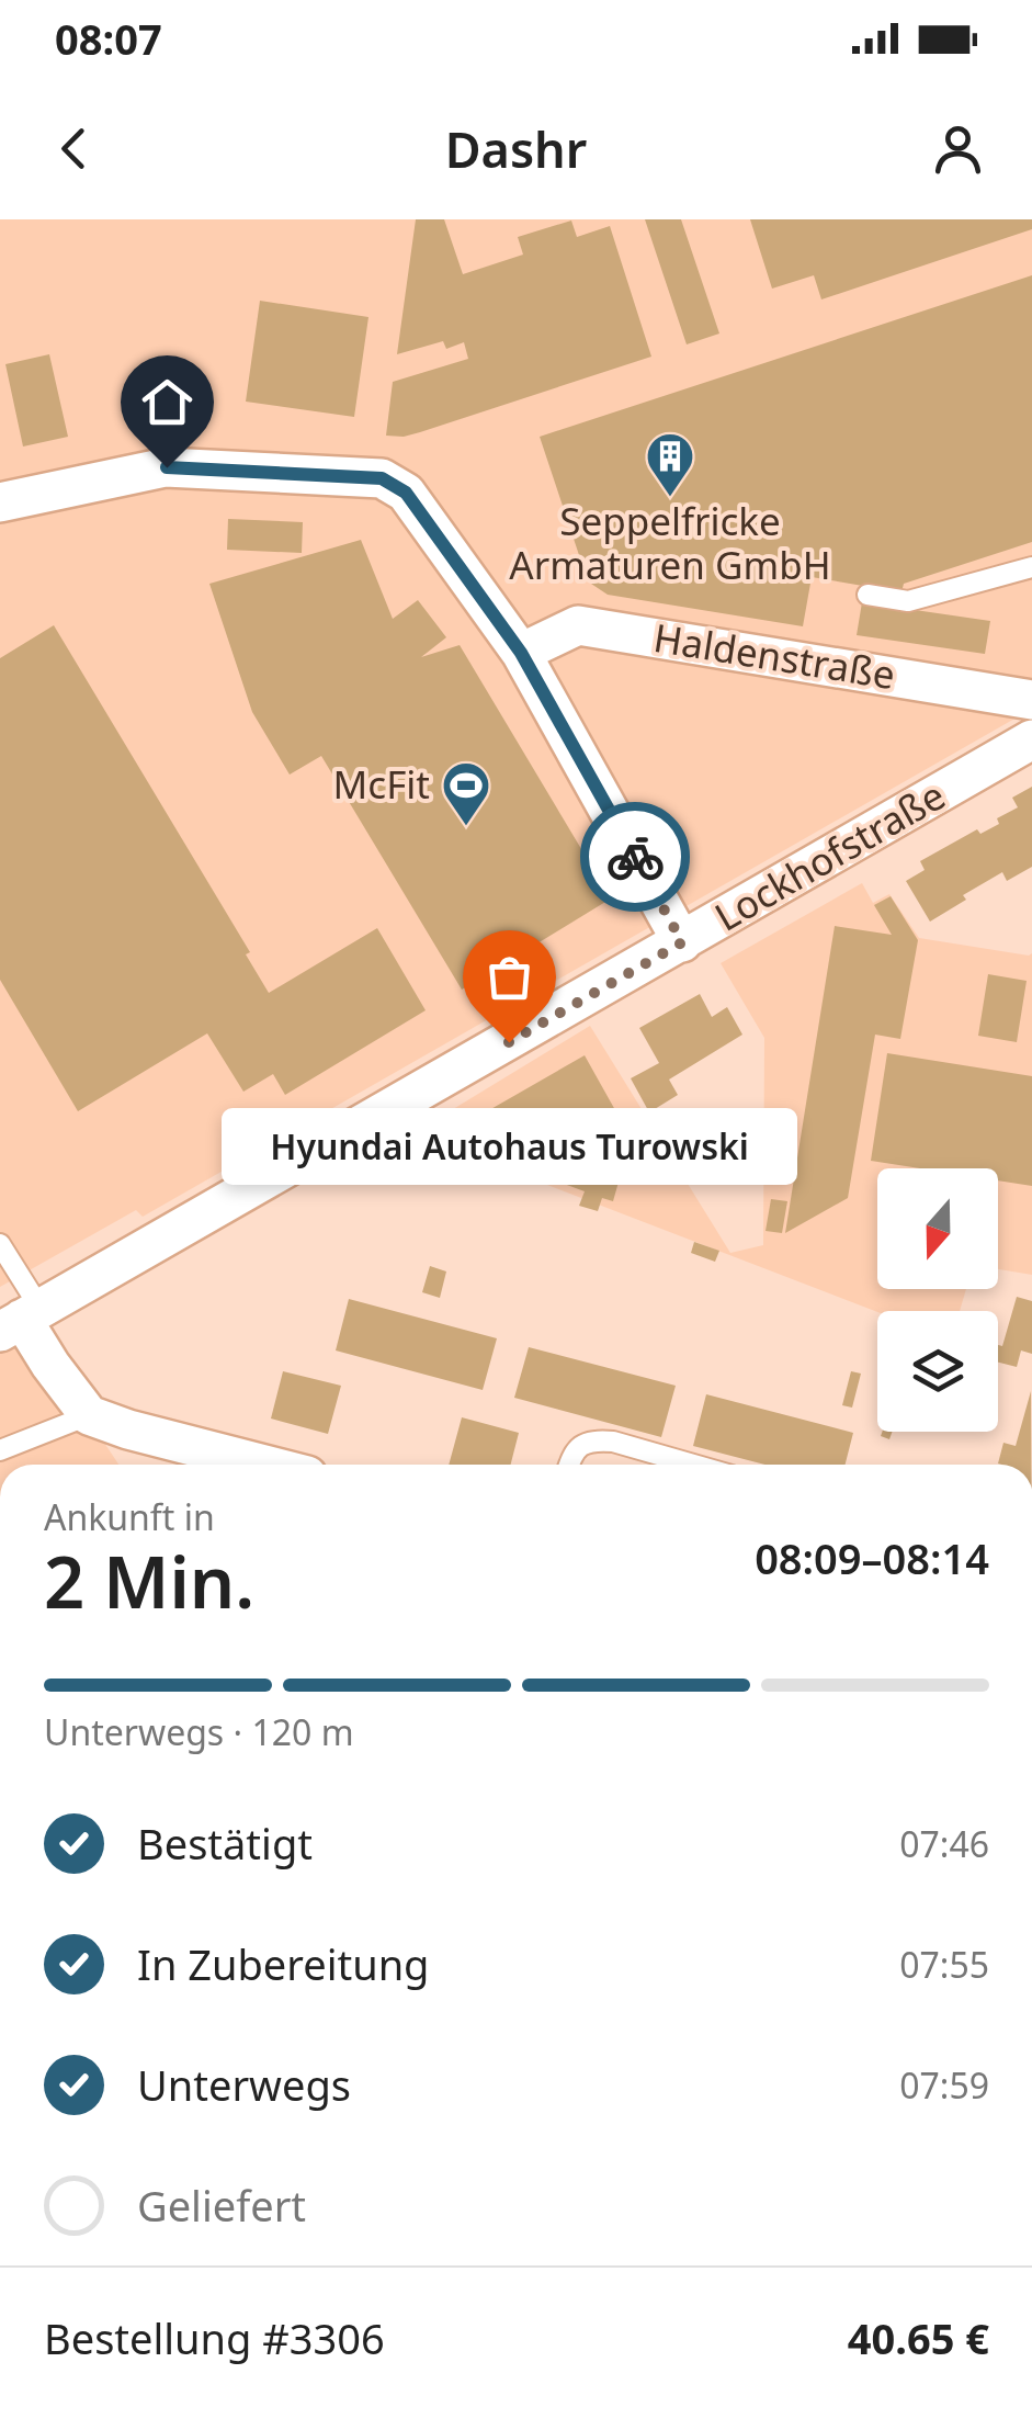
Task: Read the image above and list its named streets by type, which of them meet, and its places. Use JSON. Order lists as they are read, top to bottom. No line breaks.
{"streets":{"street":["Haldenstraße","Lockhofstraße"]},"places":{"building":["Seppelfricke Armaturen GmbH"],"sports":["McFit"],"other":["Hyundai Autohaus Turowski"]},"north":"bottom","page":{"status":"08:07","header":"Dashr","bubble":"Hyundai Autohaus Turowski","heading":["2 Min.","Ankunft in","08:09–08:14"],"panel":["Bestellung #3306","40.65 €"],"bar":"Unterwegs · 120 m","list":[["Bestätigt","07:46"],["In Zubereitung","07:55"],["Unterwegs","07:59"],"Geliefert"]}}
